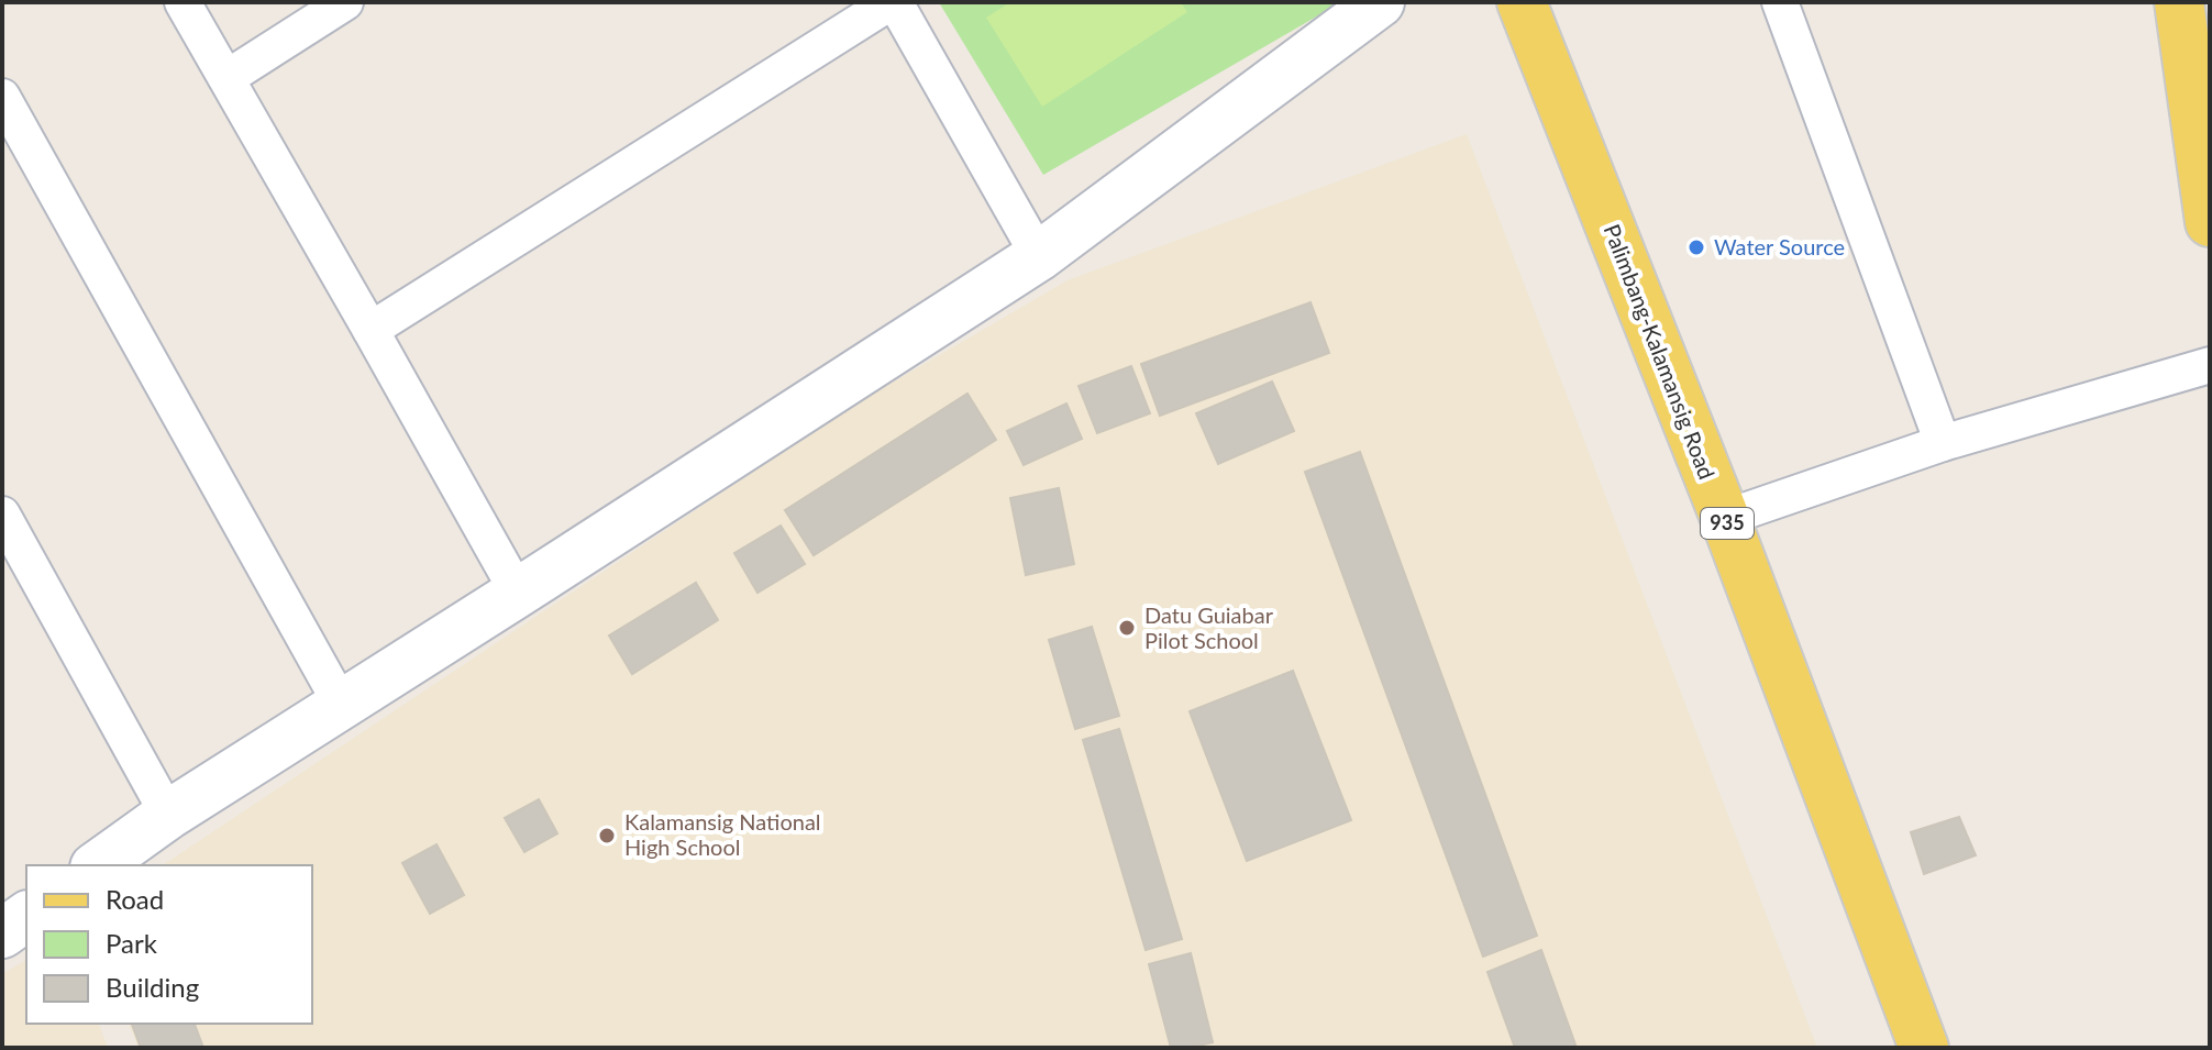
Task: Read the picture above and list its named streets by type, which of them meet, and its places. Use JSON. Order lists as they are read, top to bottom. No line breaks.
{"streets":{"main road":["Palimbang-Kalamansig Road","935"]},"places":["Water Source","Datu Guiabar Pilot School","Kalamansig National High School"],"legend":["Road","Park","Building"]}
